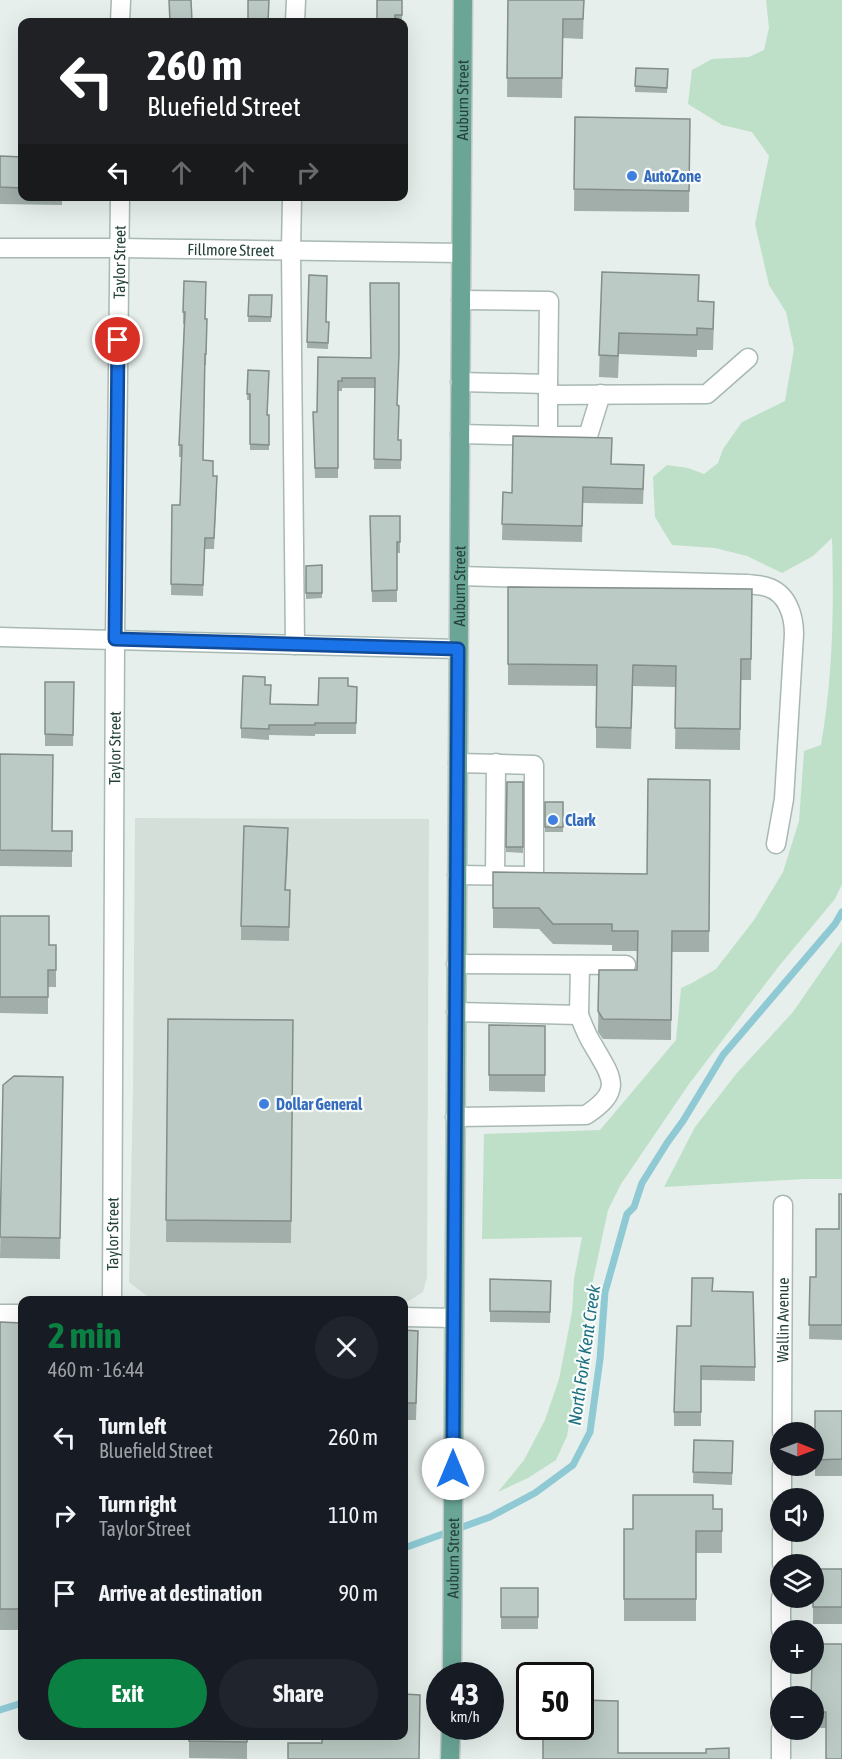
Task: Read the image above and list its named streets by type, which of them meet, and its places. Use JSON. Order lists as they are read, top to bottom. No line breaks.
{"streets":{"main road":["Auburn Street"],"street":["Fillmore Street","Taylor Street","Wallin Avenue"]},"crossings":[["Auburn Street","Fillmore Street"],["Fillmore Street","Taylor Street"]],"water":["North Fork Kent Creek"],"places":["AutoZone","Clark","Dollar General"],"north":"right","page":{"turn":["260 m","Bluefield Street"],"heading":["2 min","460 m · 16:44"],"list":[{"name":"Turn left","note":"Bluefield Street","value":"260 m"},{"name":"Turn right","note":"Taylor Street","value":"110 m"},{"name":"Arrive at destination","value":"90 m"}],"map_buttons":["+","−"],"buttons":["Exit","Share"],"speed":"43 km/h","limit":"50"}}
